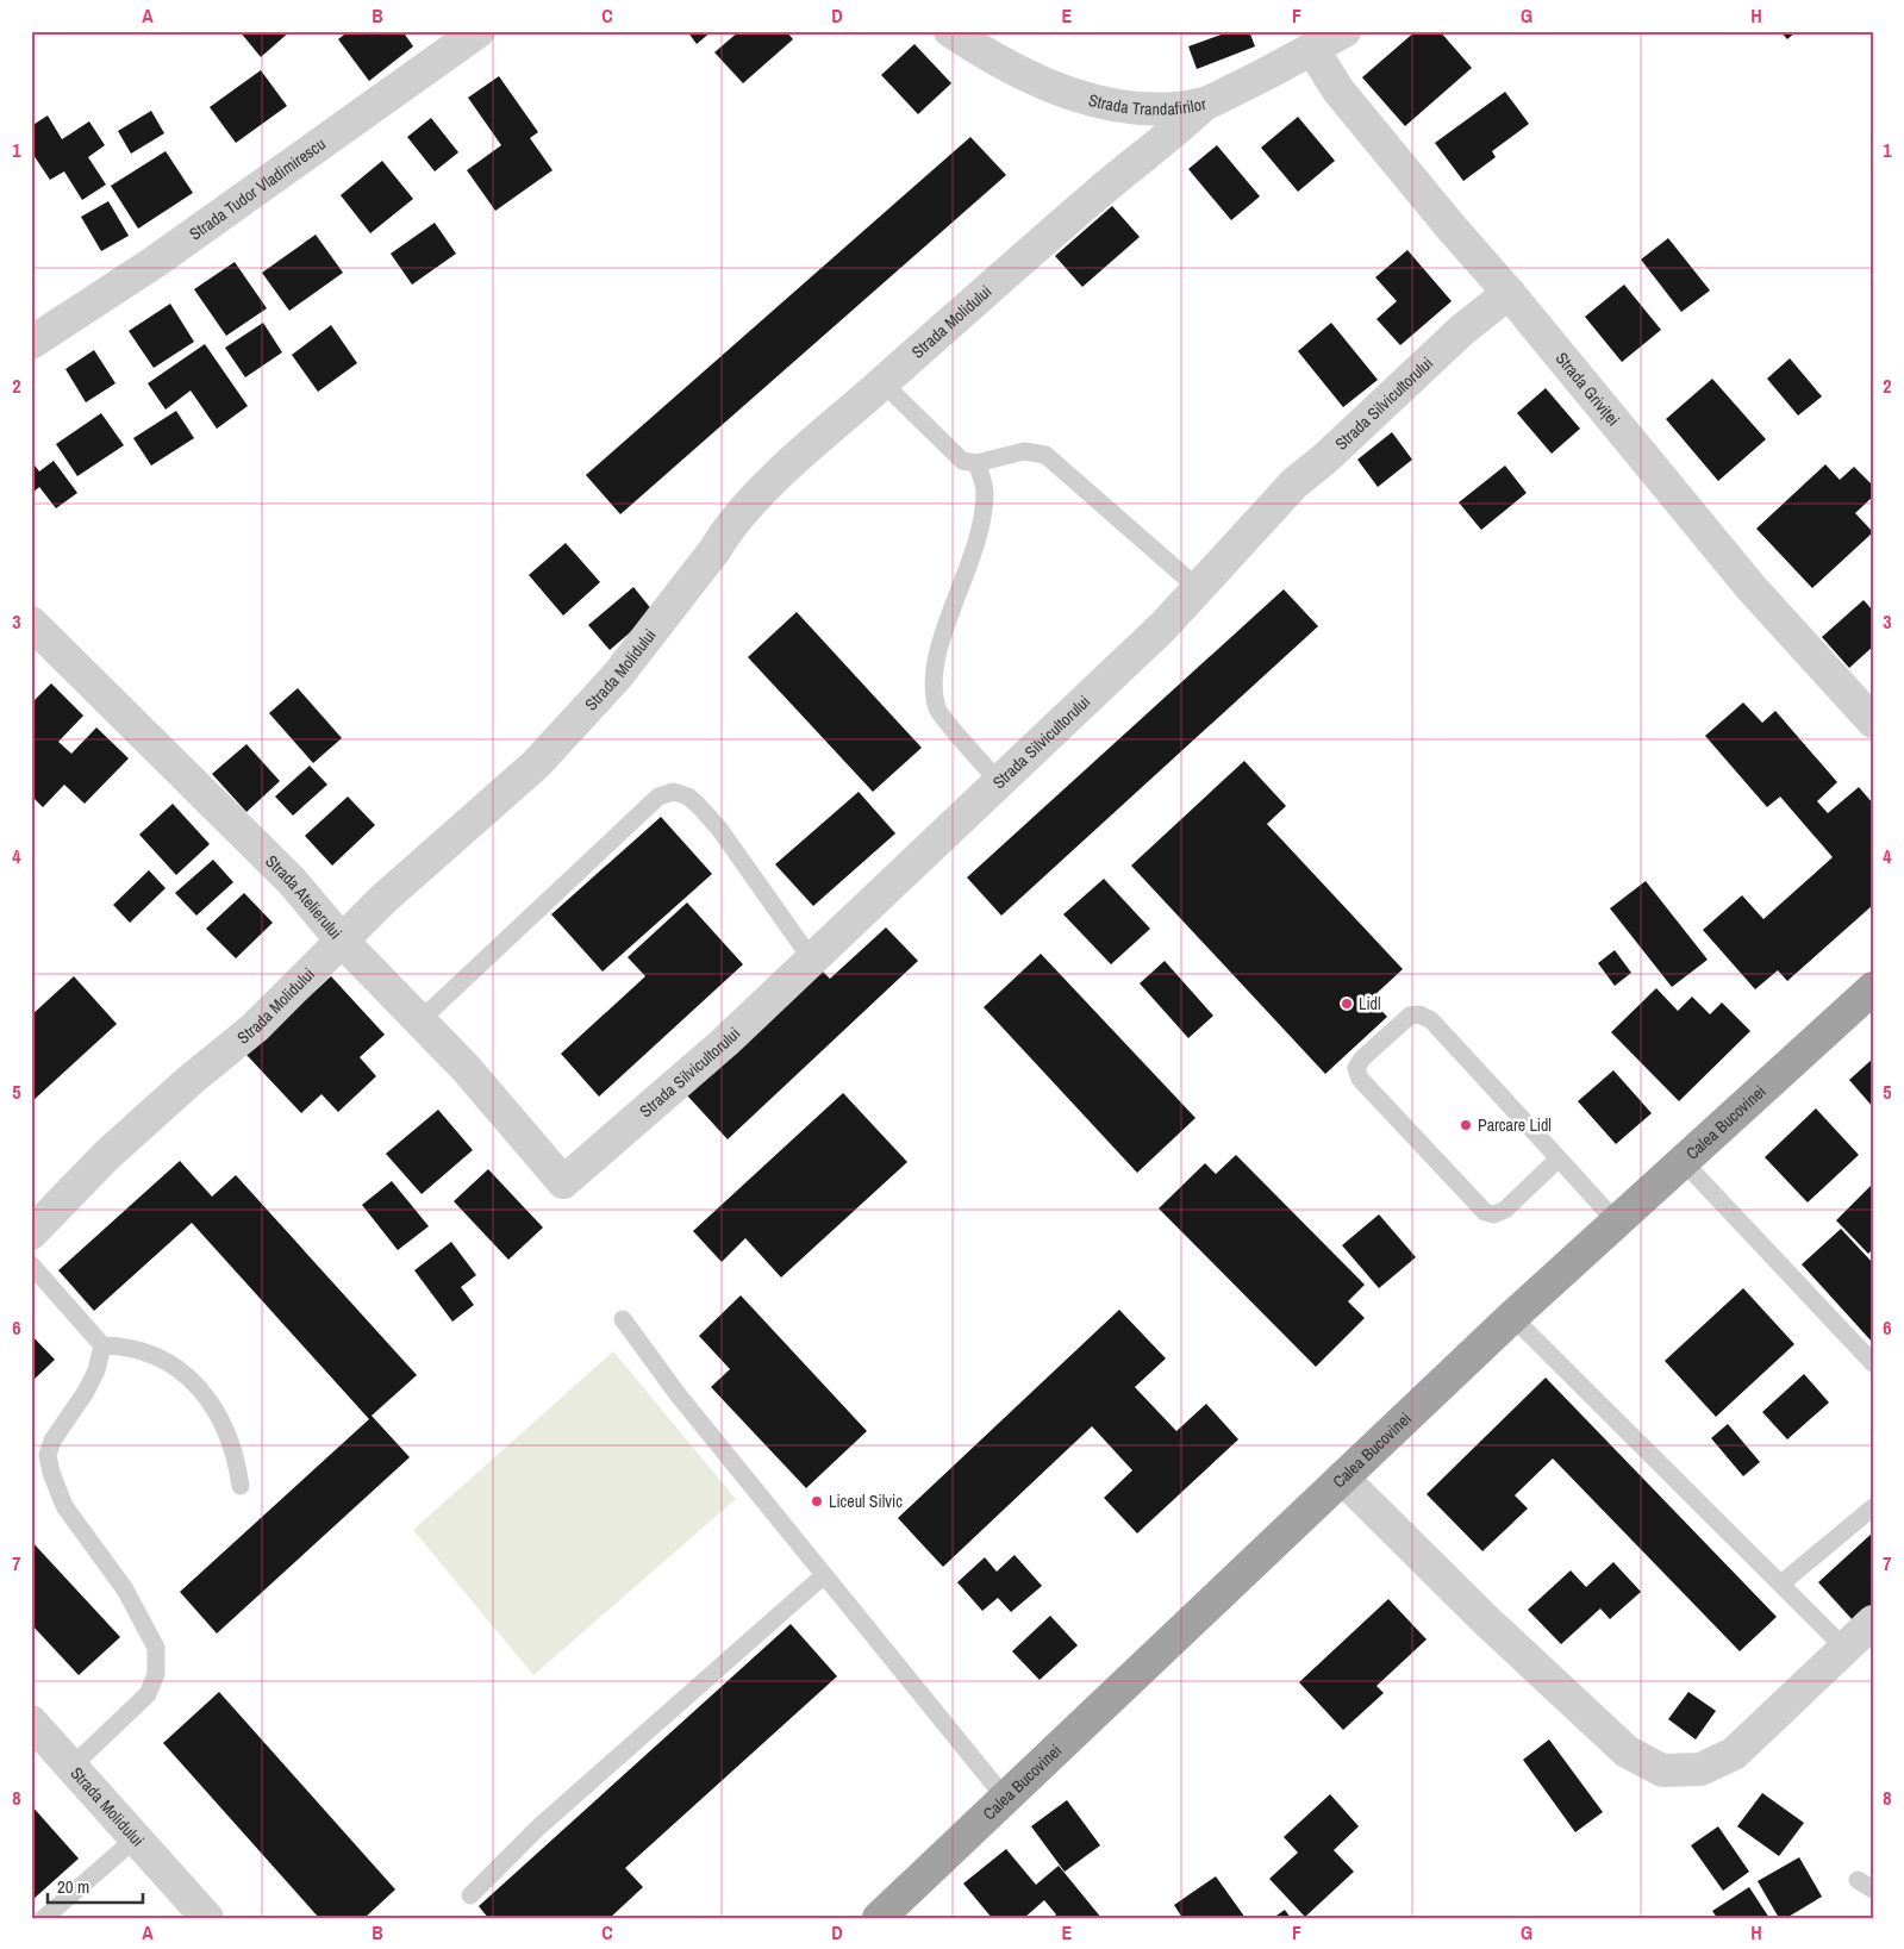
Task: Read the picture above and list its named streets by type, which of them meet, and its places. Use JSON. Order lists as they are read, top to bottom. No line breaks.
{"streets":{"highway":["Calea Bucovinei"],"street":["Strada Trandafirilor","Strada Tudor Vladimirescu","Strada Molidului","Strada Griviței","Strada Silvicultorului","Strada Atelierului"]},"crossings":[["Strada Trandafirilor","Strada Molidului"],["Strada Trandafirilor","Strada Griviței"],["Strada Molidului","Strada Atelierului"],["Strada Griviței","Strada Silvicultorului"],["Strada Silvicultorului","Strada Atelierului"]],"places":["Lidl","Parcare Lidl","Liceul Silvic"],"scale_bar":"20 m","grid":{"columns":["A","B","C","D","E","F","G","H"],"rows":["1","2","3","4","5","6","7","8"]}}
